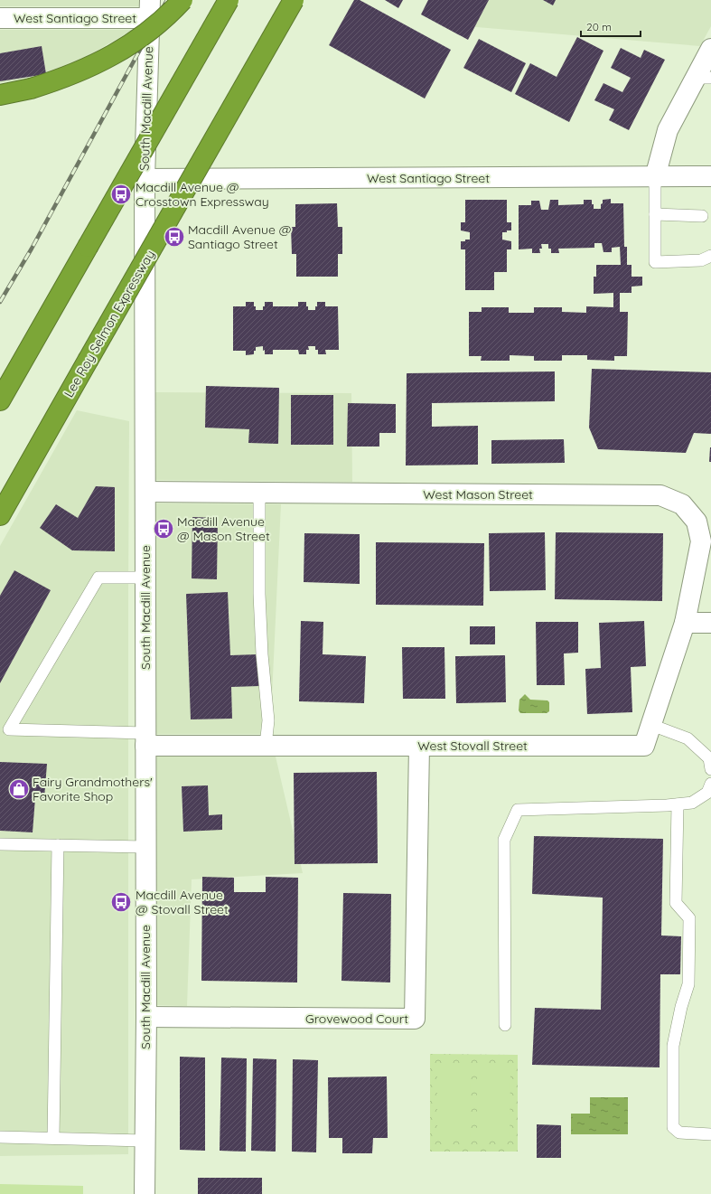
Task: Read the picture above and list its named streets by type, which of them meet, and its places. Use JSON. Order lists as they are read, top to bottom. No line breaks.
{"streets":{"highway":["Lee Roy Selmon Expressway"],"street":["West Santiago Street","South Macdill Avenue","West Mason Street","West Stovall Street","Grovewood Court"]},"crossings":[["West Santiago Street","South Macdill Avenue"],["South Macdill Avenue","West Mason Street"],["South Macdill Avenue","West Stovall Street"],["South Macdill Avenue","Grovewood Court"],["West Mason Street","West Stovall Street"],["West Stovall Street","Grovewood Court"]],"places":{"bus stop":["Macdill Avenue @ Crosstown Expressway","Macdill Avenue @ Santiago Street","Macdill Avenue @ Mason Street","Macdill Avenue @ Stovall Street"],"shop":["Fairy Grandmothers' Favorite Shop"]},"scale_bar":"20 m"}
